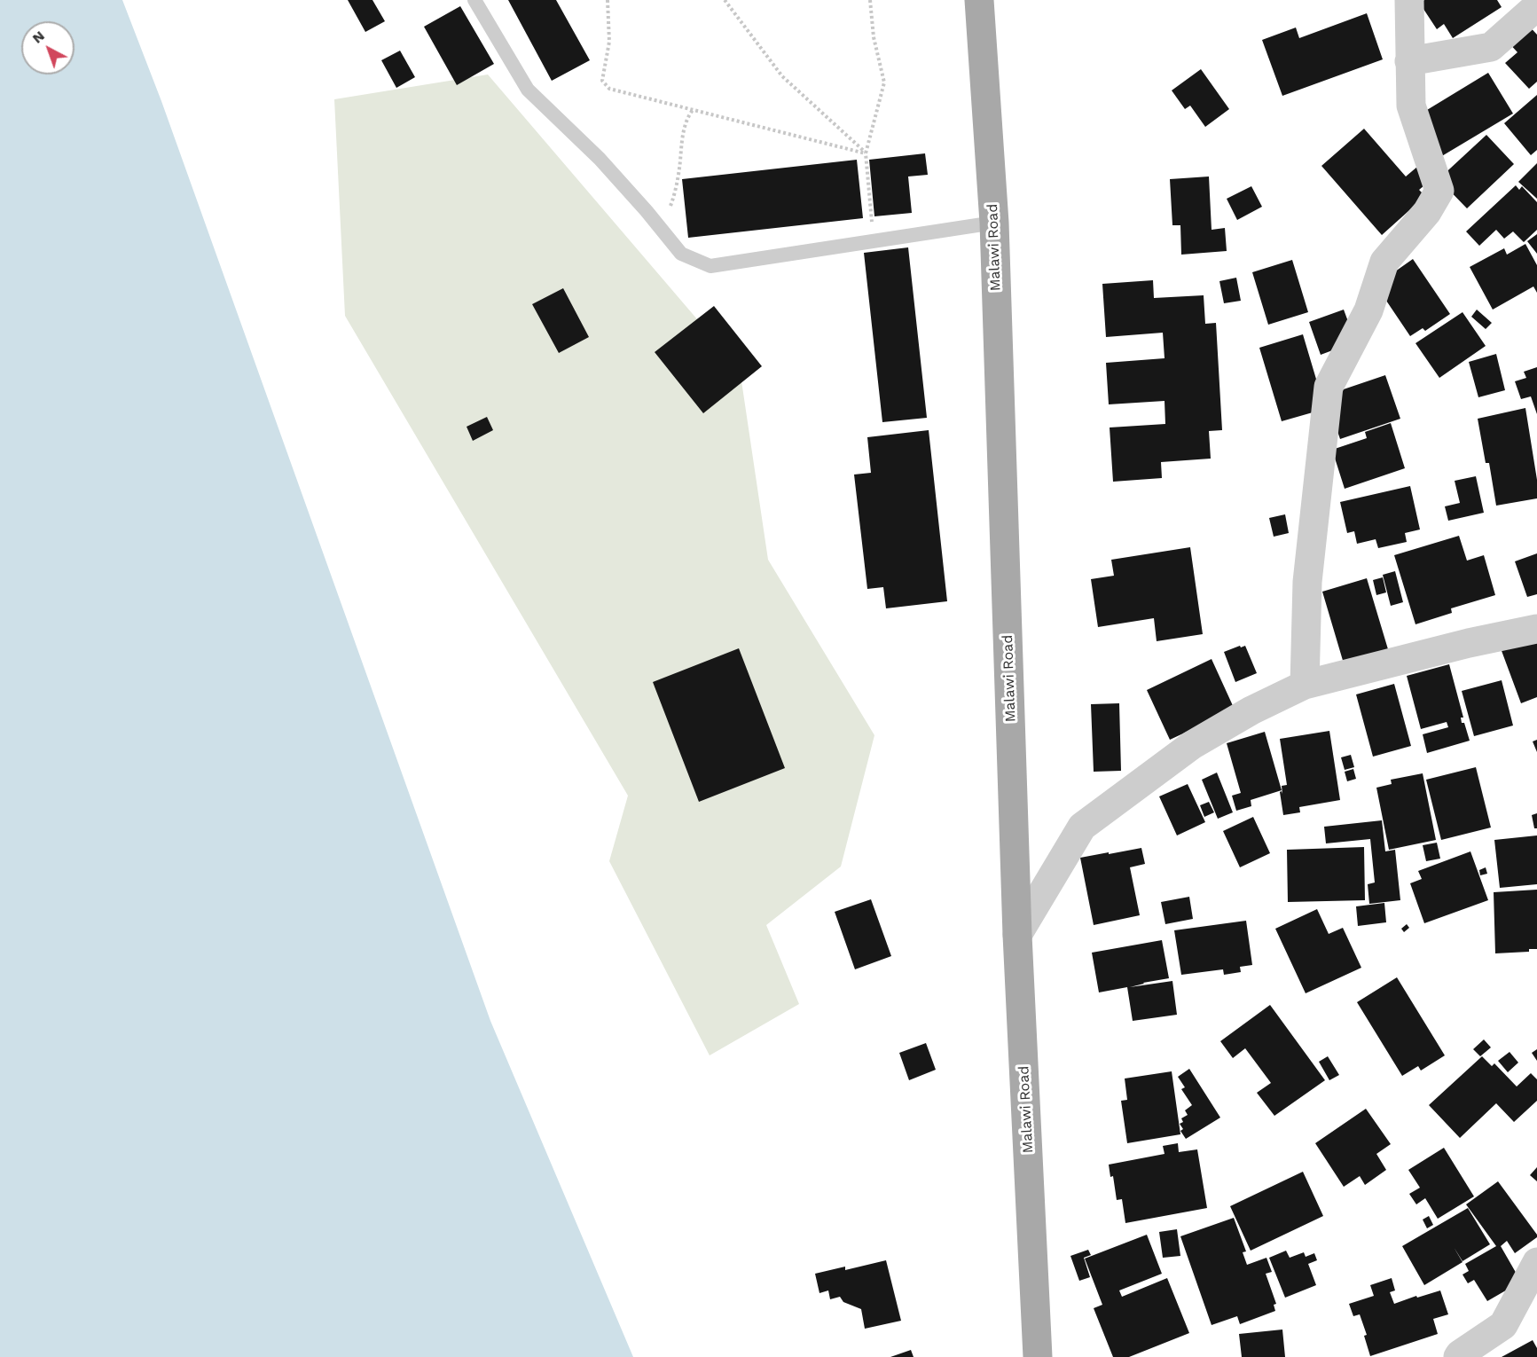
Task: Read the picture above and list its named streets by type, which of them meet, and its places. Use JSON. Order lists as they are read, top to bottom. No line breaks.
{"streets":{"main road":["Malawi Road"]},"north":"top left"}
